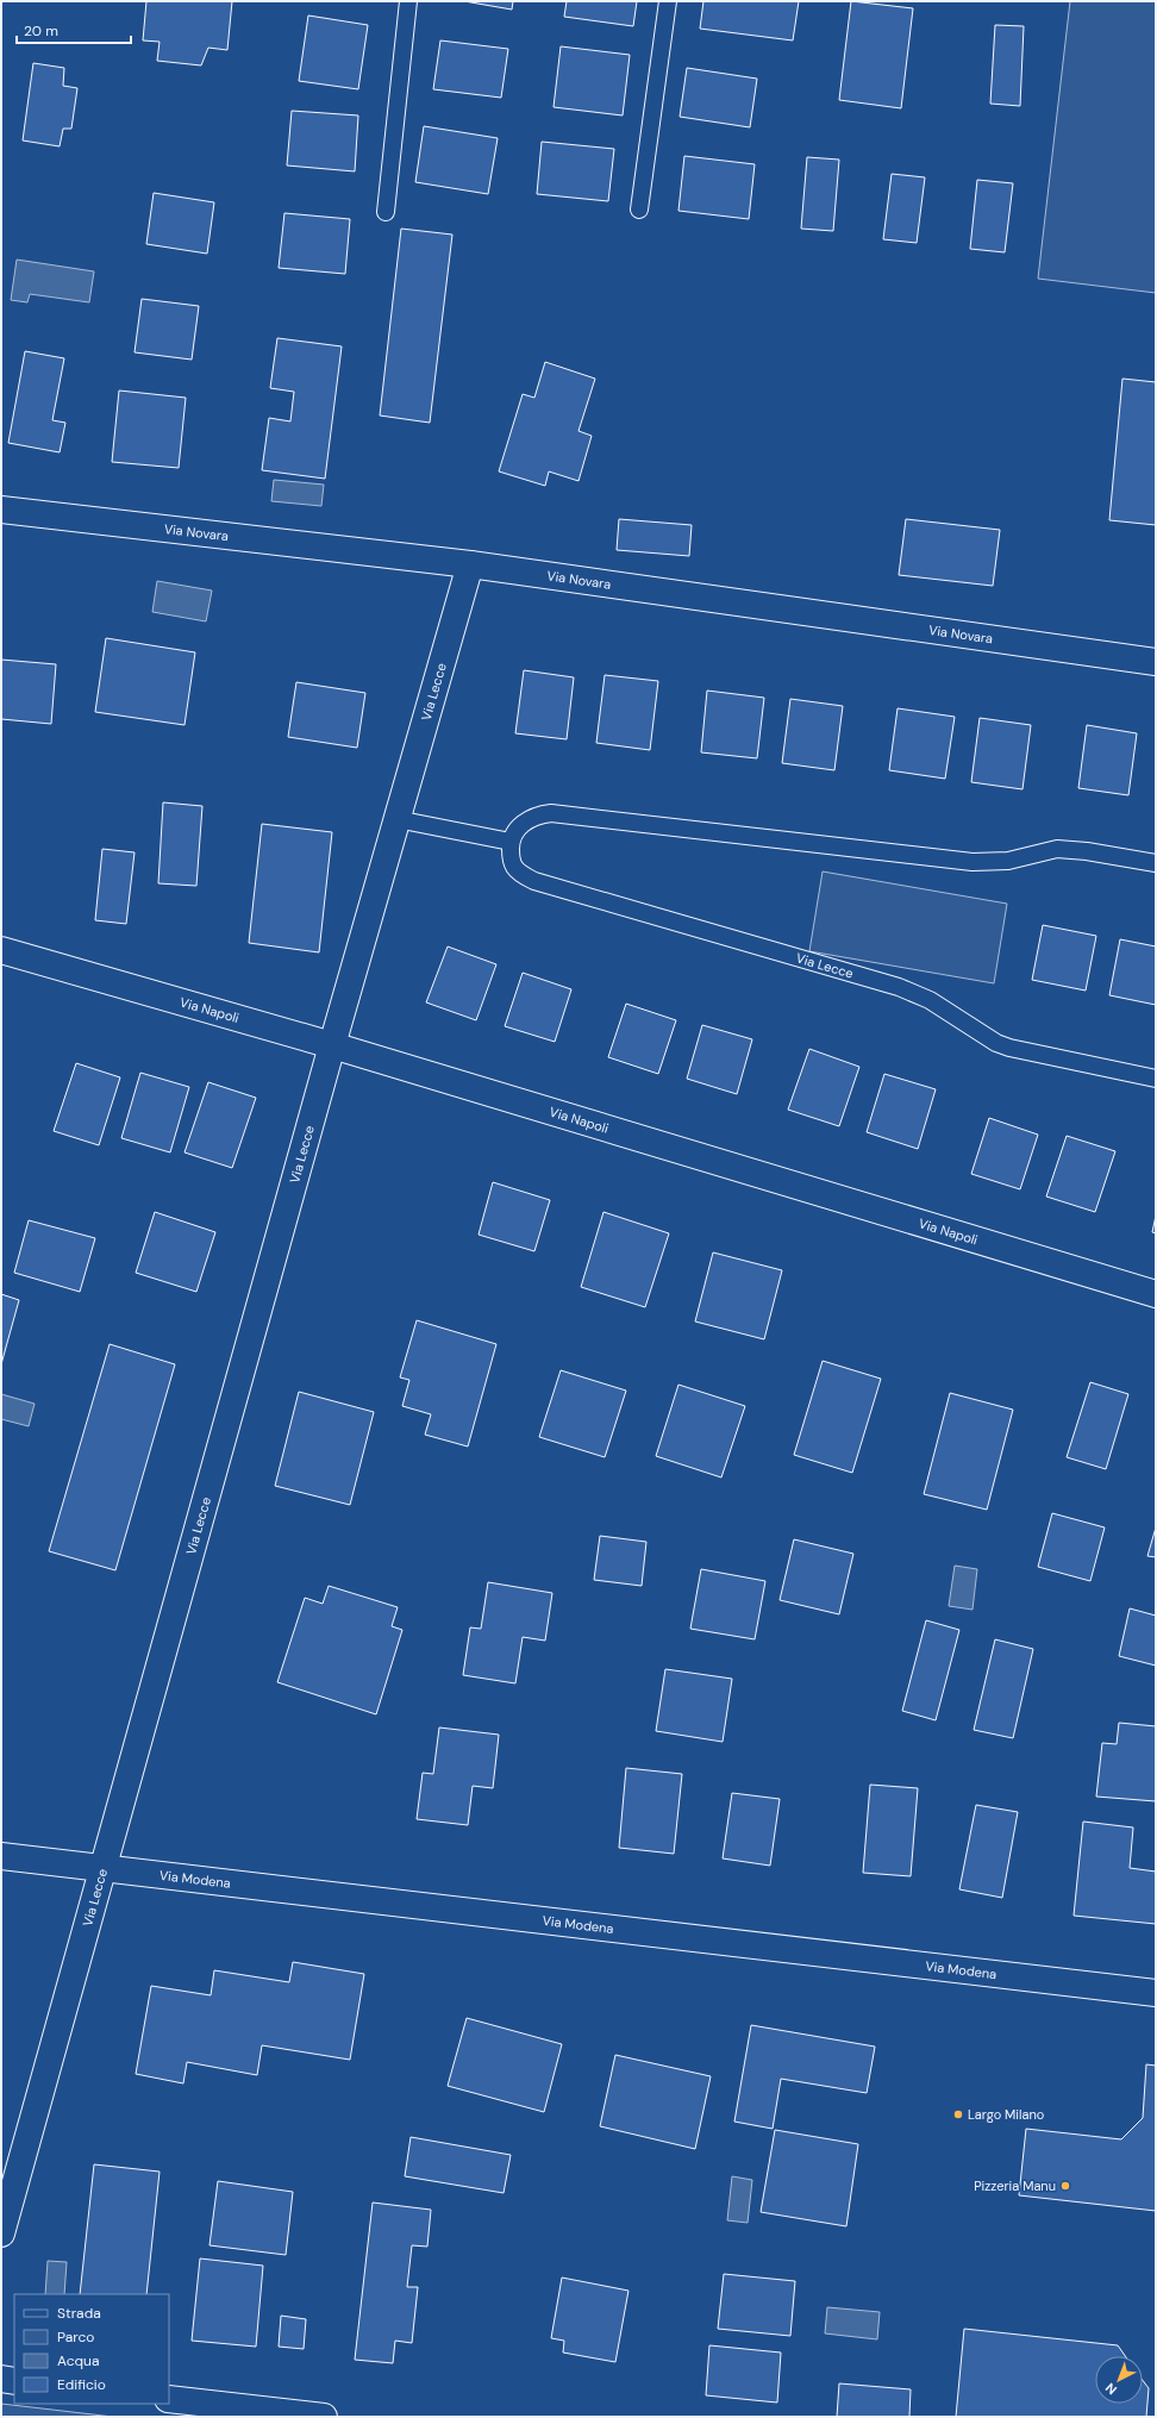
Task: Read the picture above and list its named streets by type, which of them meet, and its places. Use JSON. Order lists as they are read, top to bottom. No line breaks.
{"streets":{"street":["Via Novara","Via Lecce","Via Napoli","Via Modena"]},"crossings":[["Via Novara","Via Lecce"],["Via Lecce","Via Napoli"],["Via Lecce","Via Modena"]],"places":["Largo Milano","Pizzeria Manu"],"legend":["Strada","Parco","Acqua","Edificio"],"scale_bar":"20 m","north":"bottom left"}
